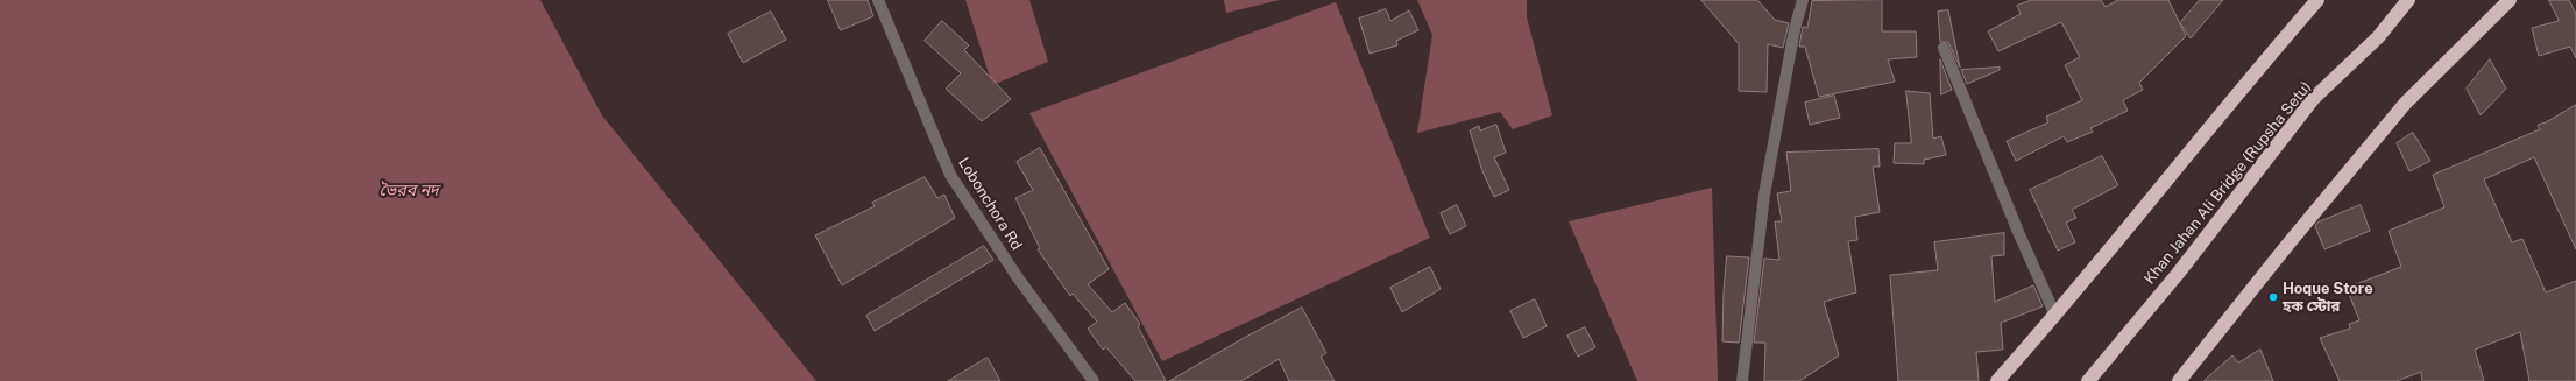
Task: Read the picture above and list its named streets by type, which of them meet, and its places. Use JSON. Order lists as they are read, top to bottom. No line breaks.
{"streets":{"highway":["Khan Jahan Ali Bridge (Rupsha Setu)"],"street":["Lobonchora Rd"]},"water":["ভৈরব নদ"],"places":["Hoque Store হক স্টোর"]}
